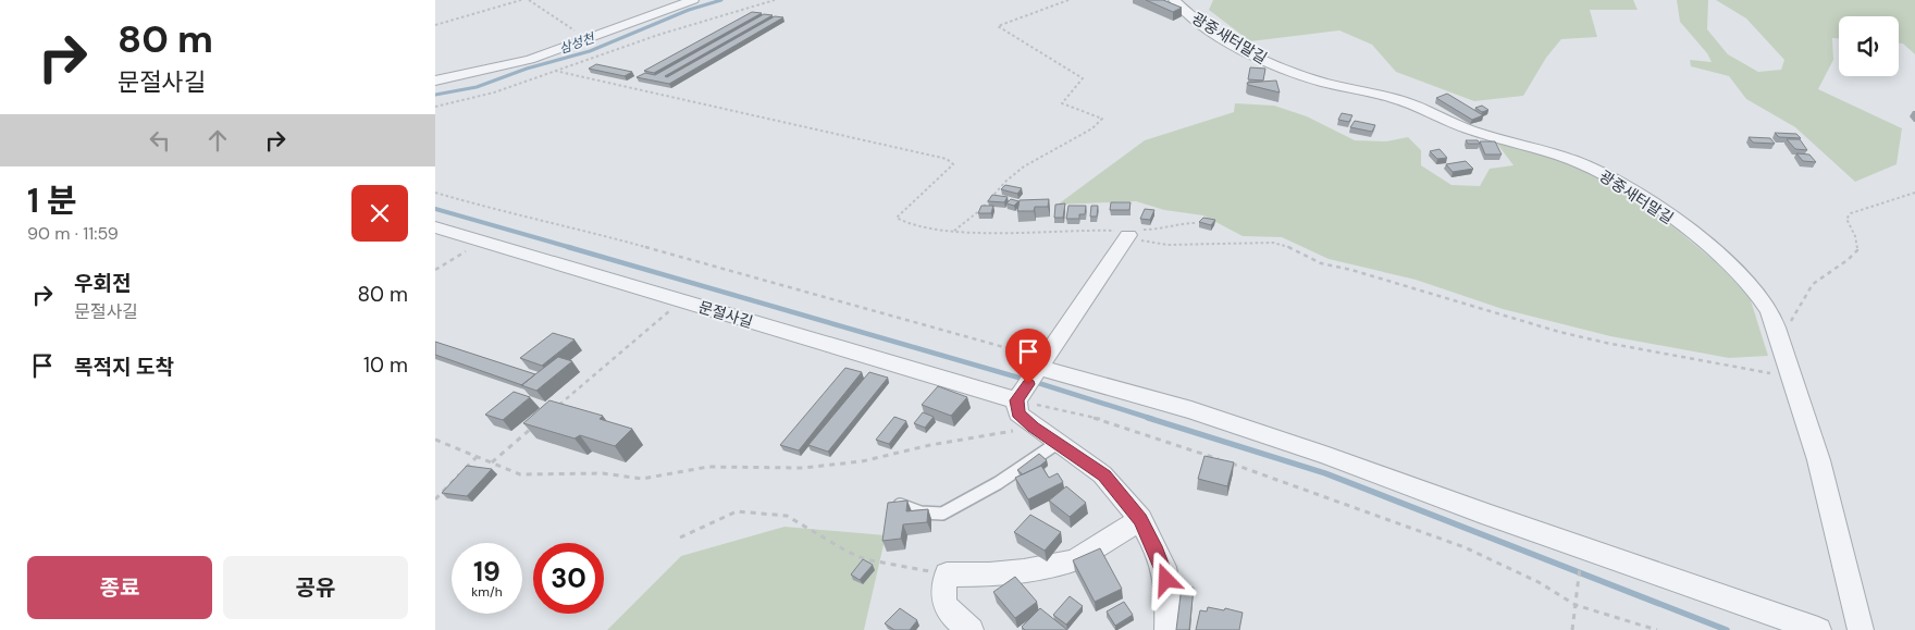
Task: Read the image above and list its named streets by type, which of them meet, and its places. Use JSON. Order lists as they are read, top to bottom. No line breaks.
{"streets":{"street":["광중새터말길","문절사길"]},"water":["삼성천"],"page":{"turn":["80 m","문절사길"],"heading":["1 분","90 m · 11:59"],"list":[{"name":"우회전","note":"문절사길","value":"80 m"},{"name":"목적지 도착","value":"10 m"}],"speed":"19 km/h","limit":"30","buttons":["종료","공유"]}}
